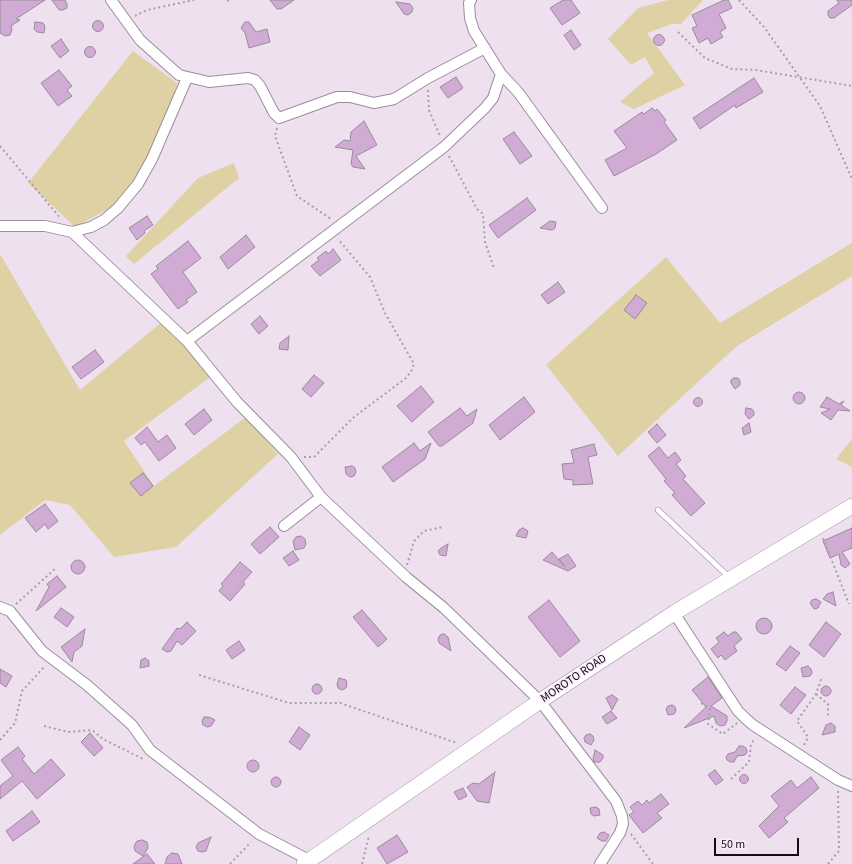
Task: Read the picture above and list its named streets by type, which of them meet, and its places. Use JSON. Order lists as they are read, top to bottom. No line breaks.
{"streets":{"main road":["MOROTO ROAD"]},"scale_bar":"50 m"}
